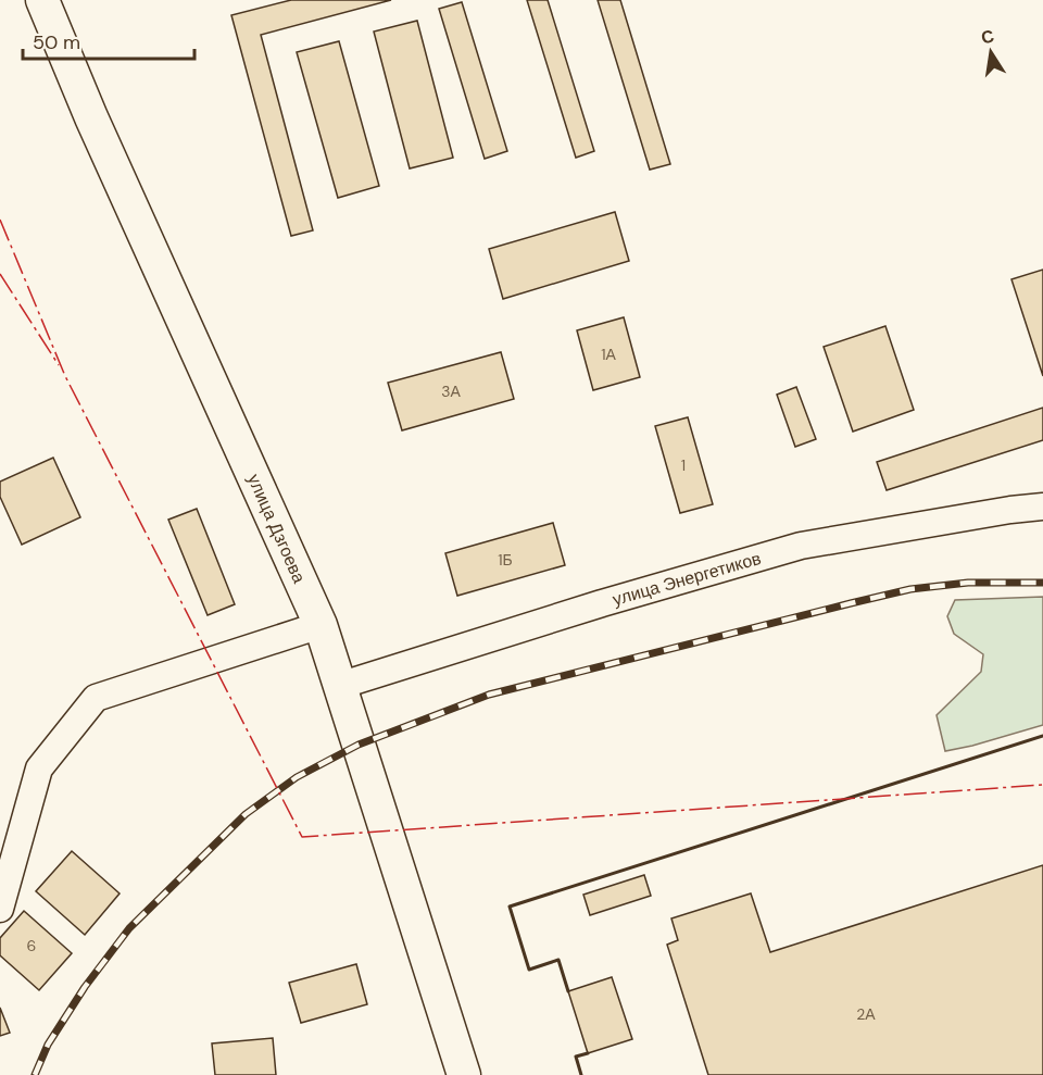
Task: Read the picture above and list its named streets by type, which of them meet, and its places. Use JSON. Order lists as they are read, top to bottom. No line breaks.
{"streets":{"main road":["улица Дзгоева"],"street":["улица Энергетиков"]},"crossings":[["улица Дзгоева","улица Энергетиков"]],"house_numbers":["1А","3А","1","1Б","6","2А"],"scale_bar":"50 m","north":"top"}
